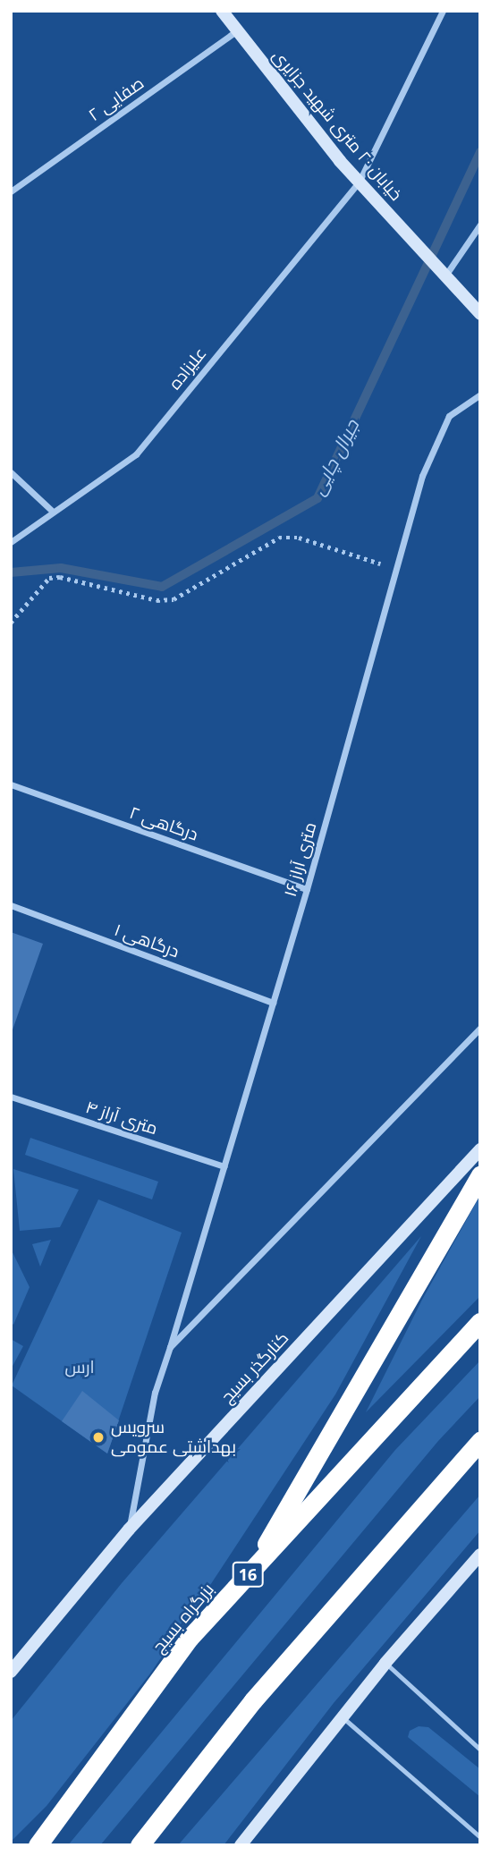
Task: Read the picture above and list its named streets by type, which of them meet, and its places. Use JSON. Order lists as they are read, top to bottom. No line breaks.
{"streets":{"highway":["16","بزرگراه بسیج"],"main road":["خیابان ۲۰ متری شهید جزایری","کنارگذر بسیج"],"street":["صفایی ۲","علیزاده","درگاهی ۲","۱۶ متری آراز","درگاهی ۱","۴ متری آراز"]},"crossings":[["صفایی ۲","خیابان ۲۰ متری شهید جزایری"],["خیابان ۲۰ متری شهید جزایری","علیزاده"],["درگاهی ۲","۱۶ متری آراز"],["۱۶ متری آراز","درگاهی ۱"],["۱۶ متری آراز","۴ متری آراز"],["۱۶ متری آراز","کنارگذر بسیج"]],"water":["جیرال چایی"],"parks":["ارس"],"places":["سرویس بهداشتی عمومی"]}
